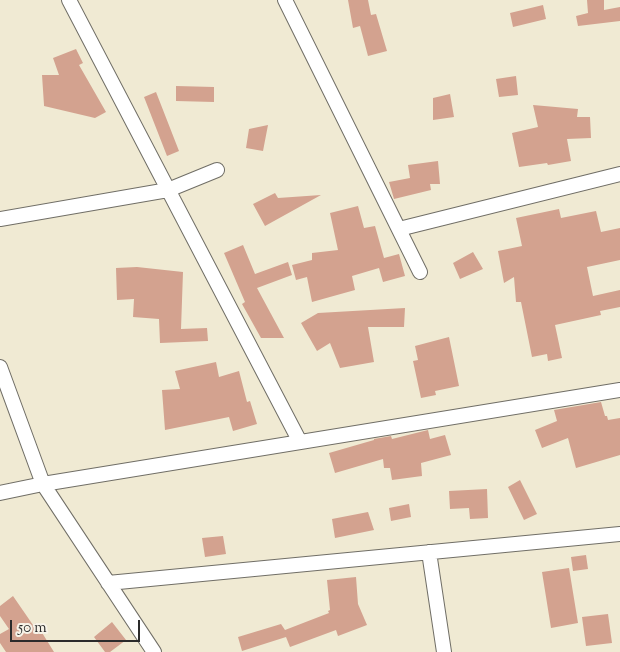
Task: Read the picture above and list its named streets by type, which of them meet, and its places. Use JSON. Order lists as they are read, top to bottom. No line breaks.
{"scale_bar":"50 m"}
